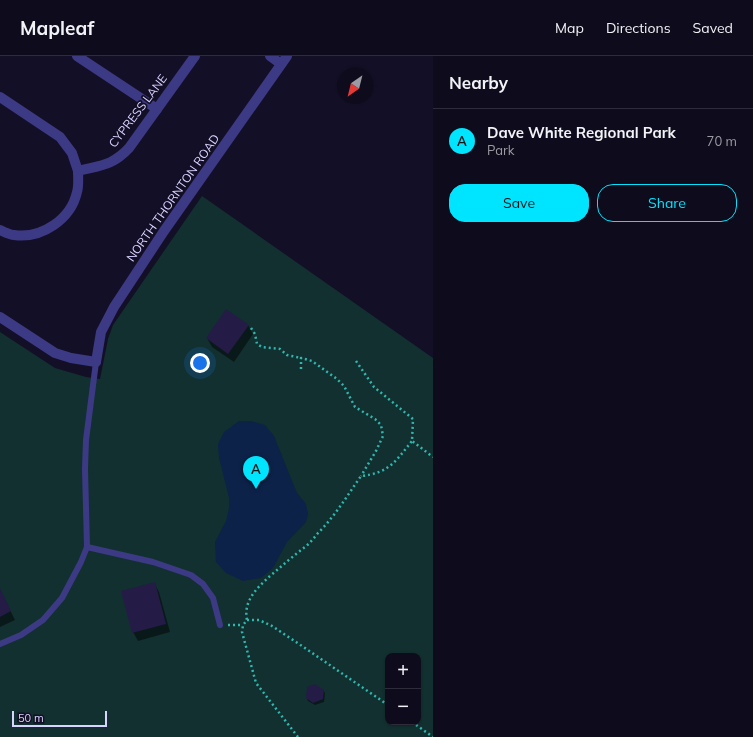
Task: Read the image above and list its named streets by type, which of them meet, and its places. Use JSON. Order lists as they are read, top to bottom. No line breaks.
{"streets":{"street":["CYPRESS LANE","NORTH THORNTON ROAD"]},"scale_bar":"50 m","north":"bottom left","page":{"header":"Mapleaf","nav":["Map","Directions","Saved"],"heading":"Nearby","list":[{"mark":"A","name":"Dave White Regional Park","note":"Park","value":"70 m"}],"buttons":["Save","Share"],"pins":"A","map_buttons":["+","−"],"scale":"50 m"}}
